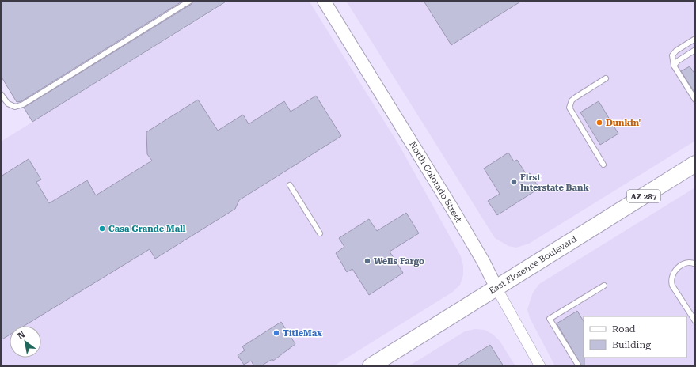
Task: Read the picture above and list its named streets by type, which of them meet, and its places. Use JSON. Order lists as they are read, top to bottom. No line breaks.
{"streets":{"main road":["AZ 287","East Florence Boulevard"],"street":["North Colorado Street"]},"crossings":[["North Colorado Street","East Florence Boulevard"]],"places":["Dunkin'","First Interstate Bank","Casa Grande Mall","Wells Fargo","TitleMax"],"legend":["Road","Building"],"north":"top left"}
